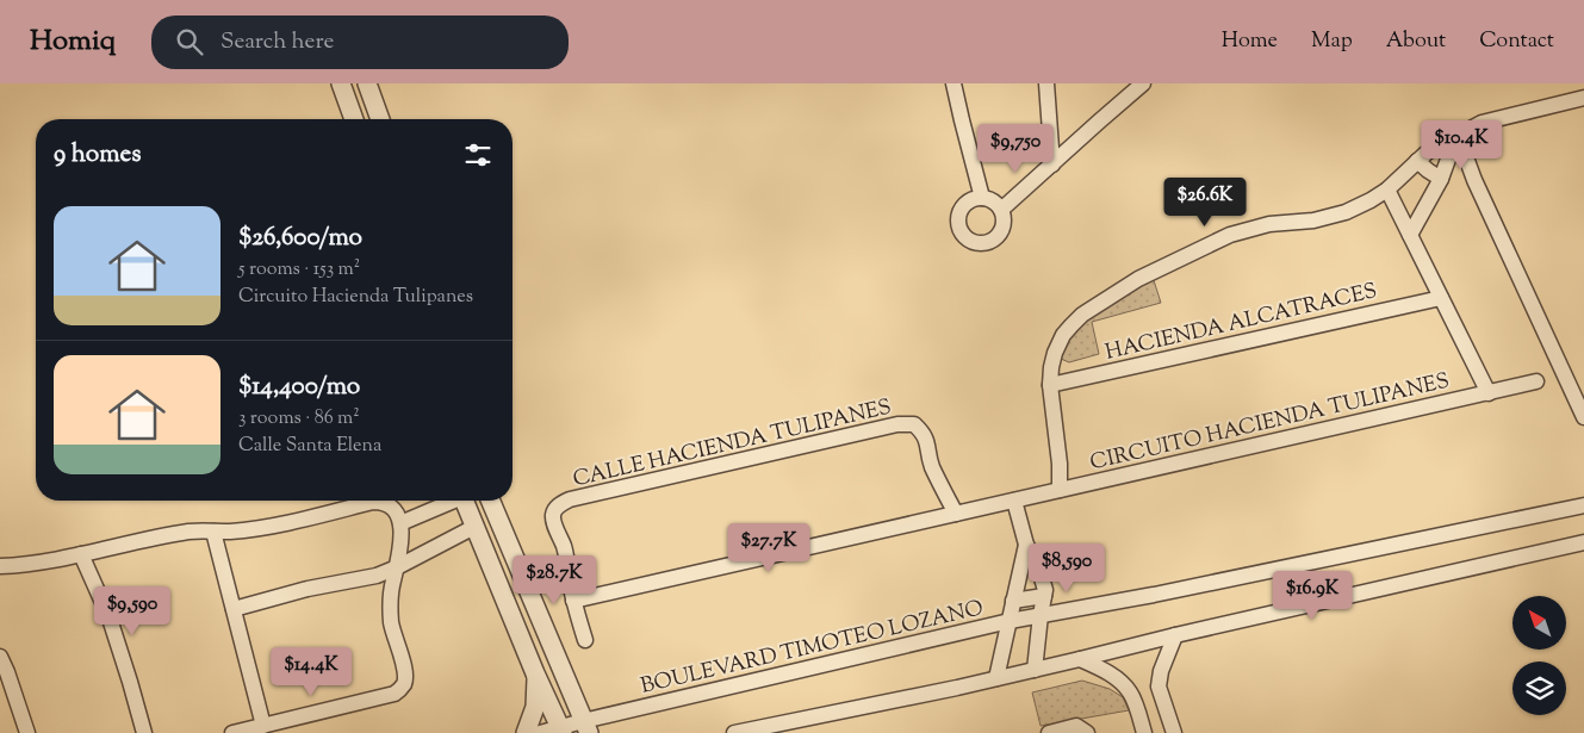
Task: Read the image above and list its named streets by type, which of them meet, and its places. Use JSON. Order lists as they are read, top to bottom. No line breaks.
{"streets":{"street":["HACIENDA ALCATRACES","CIRCUITO HACIENDA TULIPANES","CALLE HACIENDA TULIPANES","BOULEVARD TIMOTEO LOZANO"]},"crossings":[["HACIENDA ALCATRACES","CIRCUITO HACIENDA TULIPANES"]],"north":"top left","page":{"header":"Homiq","search":"Search here","nav":["Home","Map","About","Contact"],"heading":"9 homes","price":["$10.4K","$9,750","$26.6K","$27.7K","$8,590","$28.7K","$16.9K","$9,590","$14.4K"],"list":[{"name":"$26,600/mo","note":"5 rooms · 153 m² · Circuito Hacienda Tulipanes"},{"name":"$14,400/mo","note":"3 rooms · 86 m² · Calle Santa Elena"}]}}
